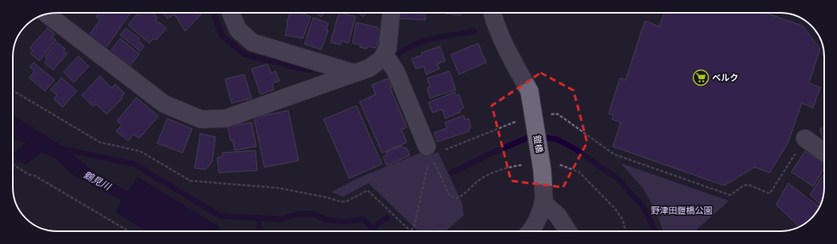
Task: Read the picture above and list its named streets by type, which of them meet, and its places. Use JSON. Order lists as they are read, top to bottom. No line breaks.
{"streets":{"street":["鎧橋"]},"water":["鶴見川"],"parks":["野津田鎧橋公園"],"places":{"supermarket":["ベルク"]}}
